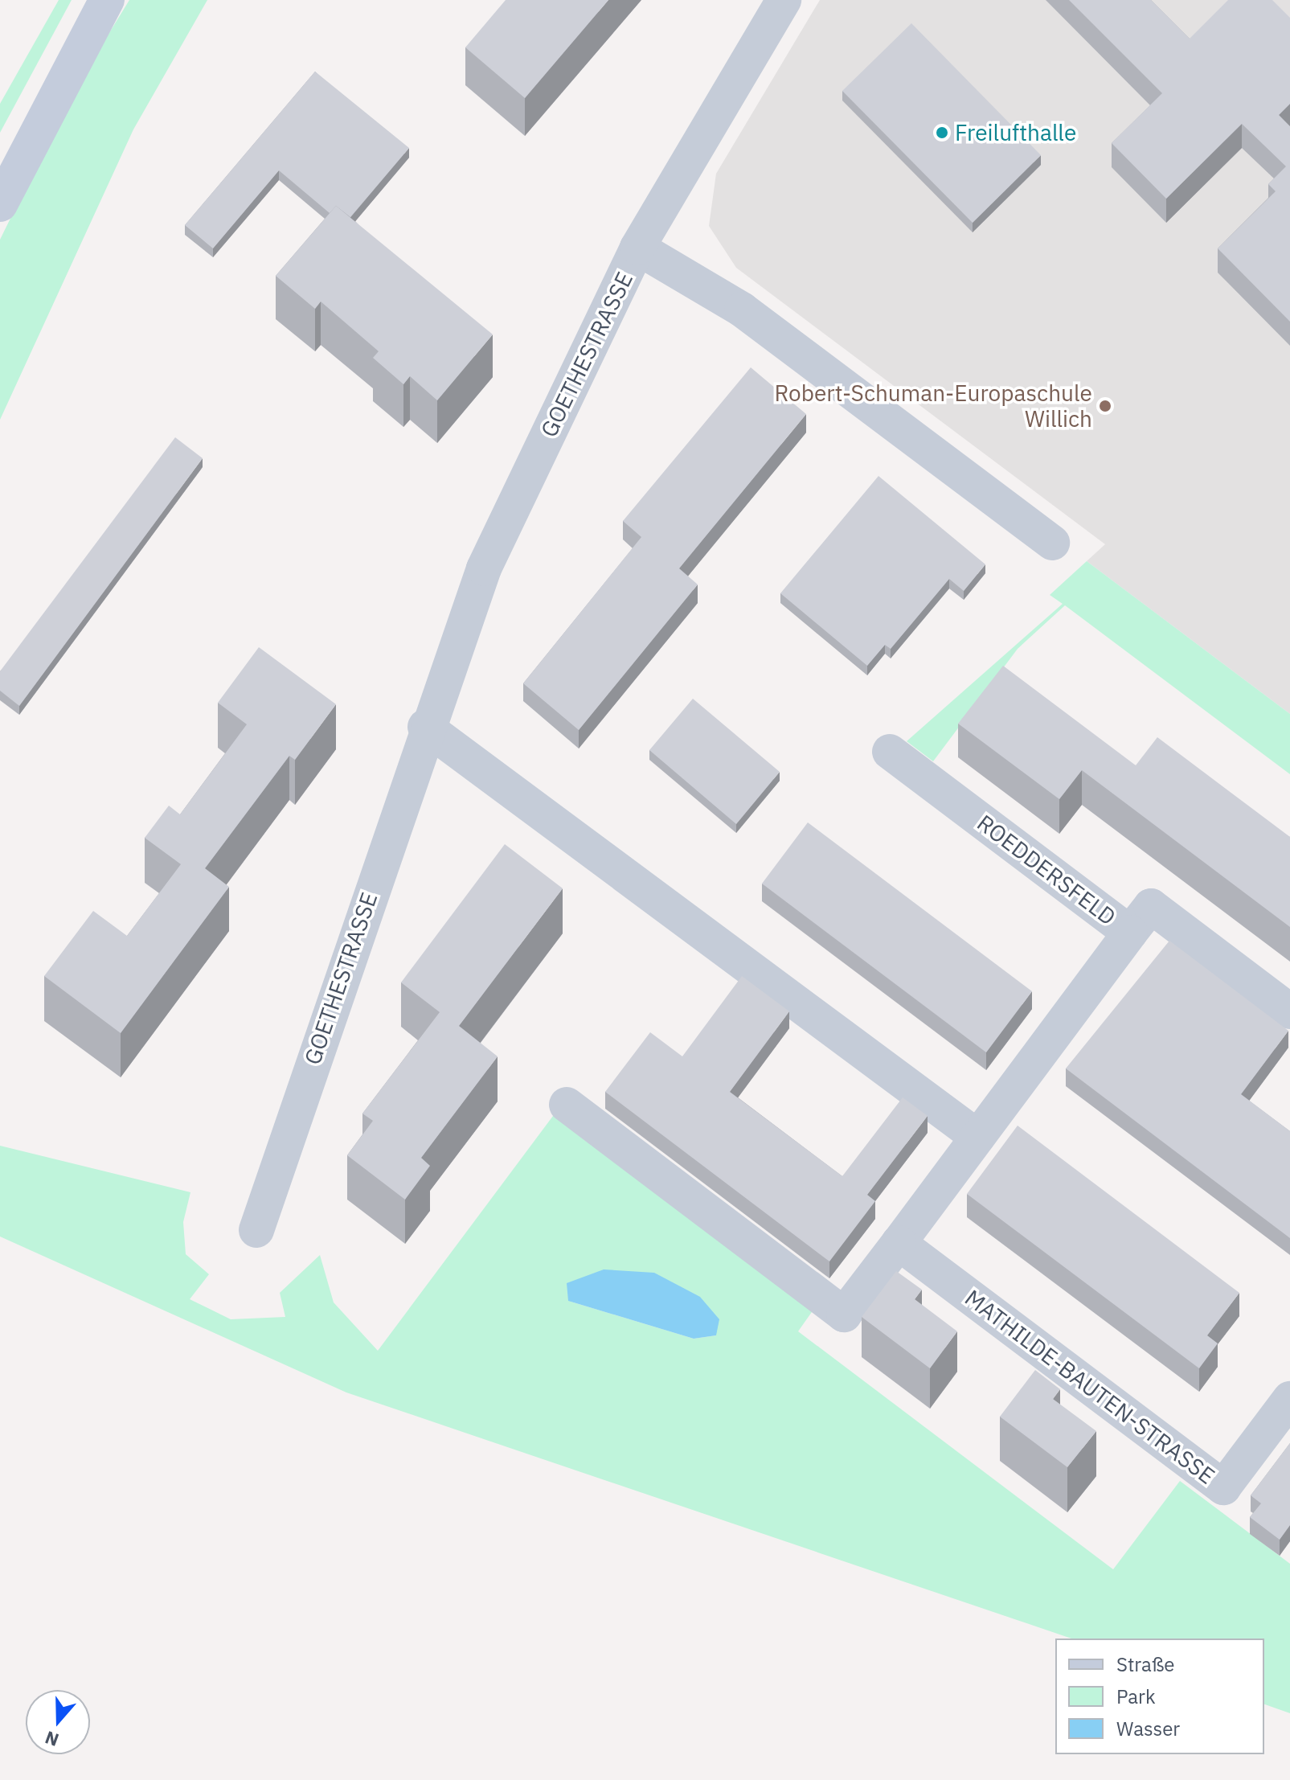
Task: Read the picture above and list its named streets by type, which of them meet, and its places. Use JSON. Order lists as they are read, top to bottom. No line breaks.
{"streets":{"street":["GOETHESTRASSE","ROEDDERSFELD","MATHILDE-BAUTEN-STRASSE"]},"places":["Freilufthalle","Robert-Schuman-Europaschule Willich"],"legend":["Straße","Park","Wasser"],"north":"bottom"}
